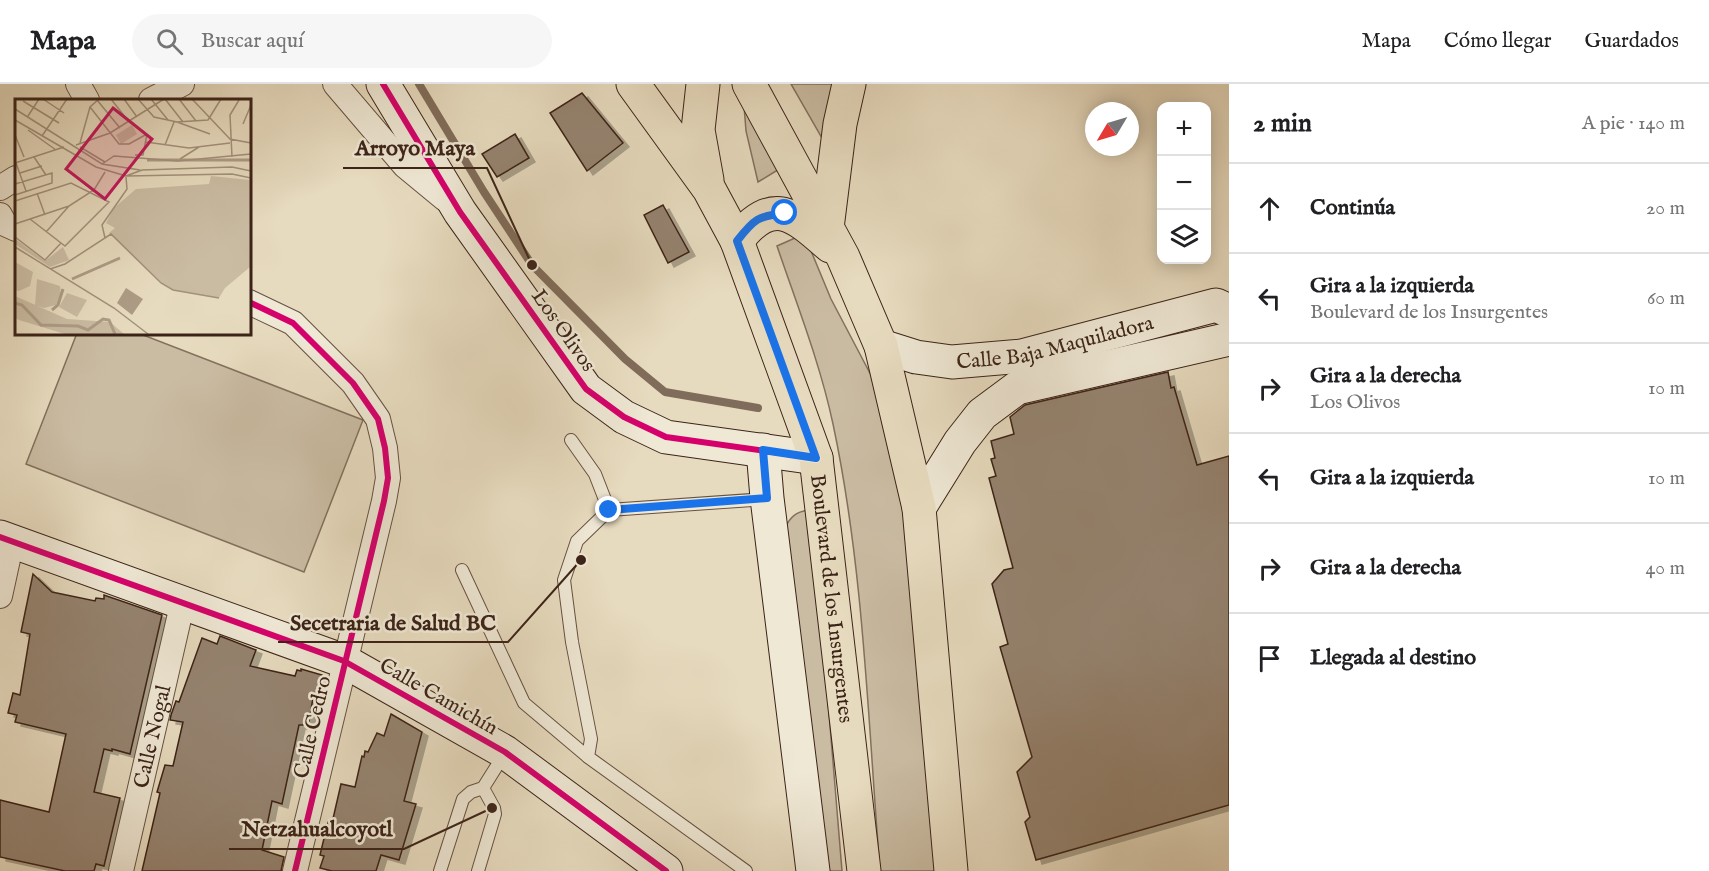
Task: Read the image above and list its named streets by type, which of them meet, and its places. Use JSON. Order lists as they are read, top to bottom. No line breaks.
{"streets":{"main road":["Boulevard de los Insurgentes"],"street":["Los Olivos","Calle Baja Maquiladora","Calle Camichín","Calle Cedro","Calle Nogal"]},"crossings":[["Los Olivos","Boulevard de los Insurgentes"],["Calle Camichín","Calle Cedro"],["Calle Camichín","Calle Nogal"]],"places":["Arroyo Maya","Secetraria de Salud BC","Netzahualcoyotl"],"north":"bottom left","page":{"header":"Mapa","search":"Buscar aquí","nav":["Mapa","Cómo llegar","Guardados"],"heading":["2 min","A pie · 140 m"],"map_buttons":["+","−"],"list":[["Continúa","20 m"],["Gira a la izquierda","Boulevard de los Insurgentes","60 m"],["Gira a la derecha","Los Olivos","10 m"],["Gira a la izquierda","10 m"],["Gira a la derecha","40 m"],"Llegada al destino"]}}
